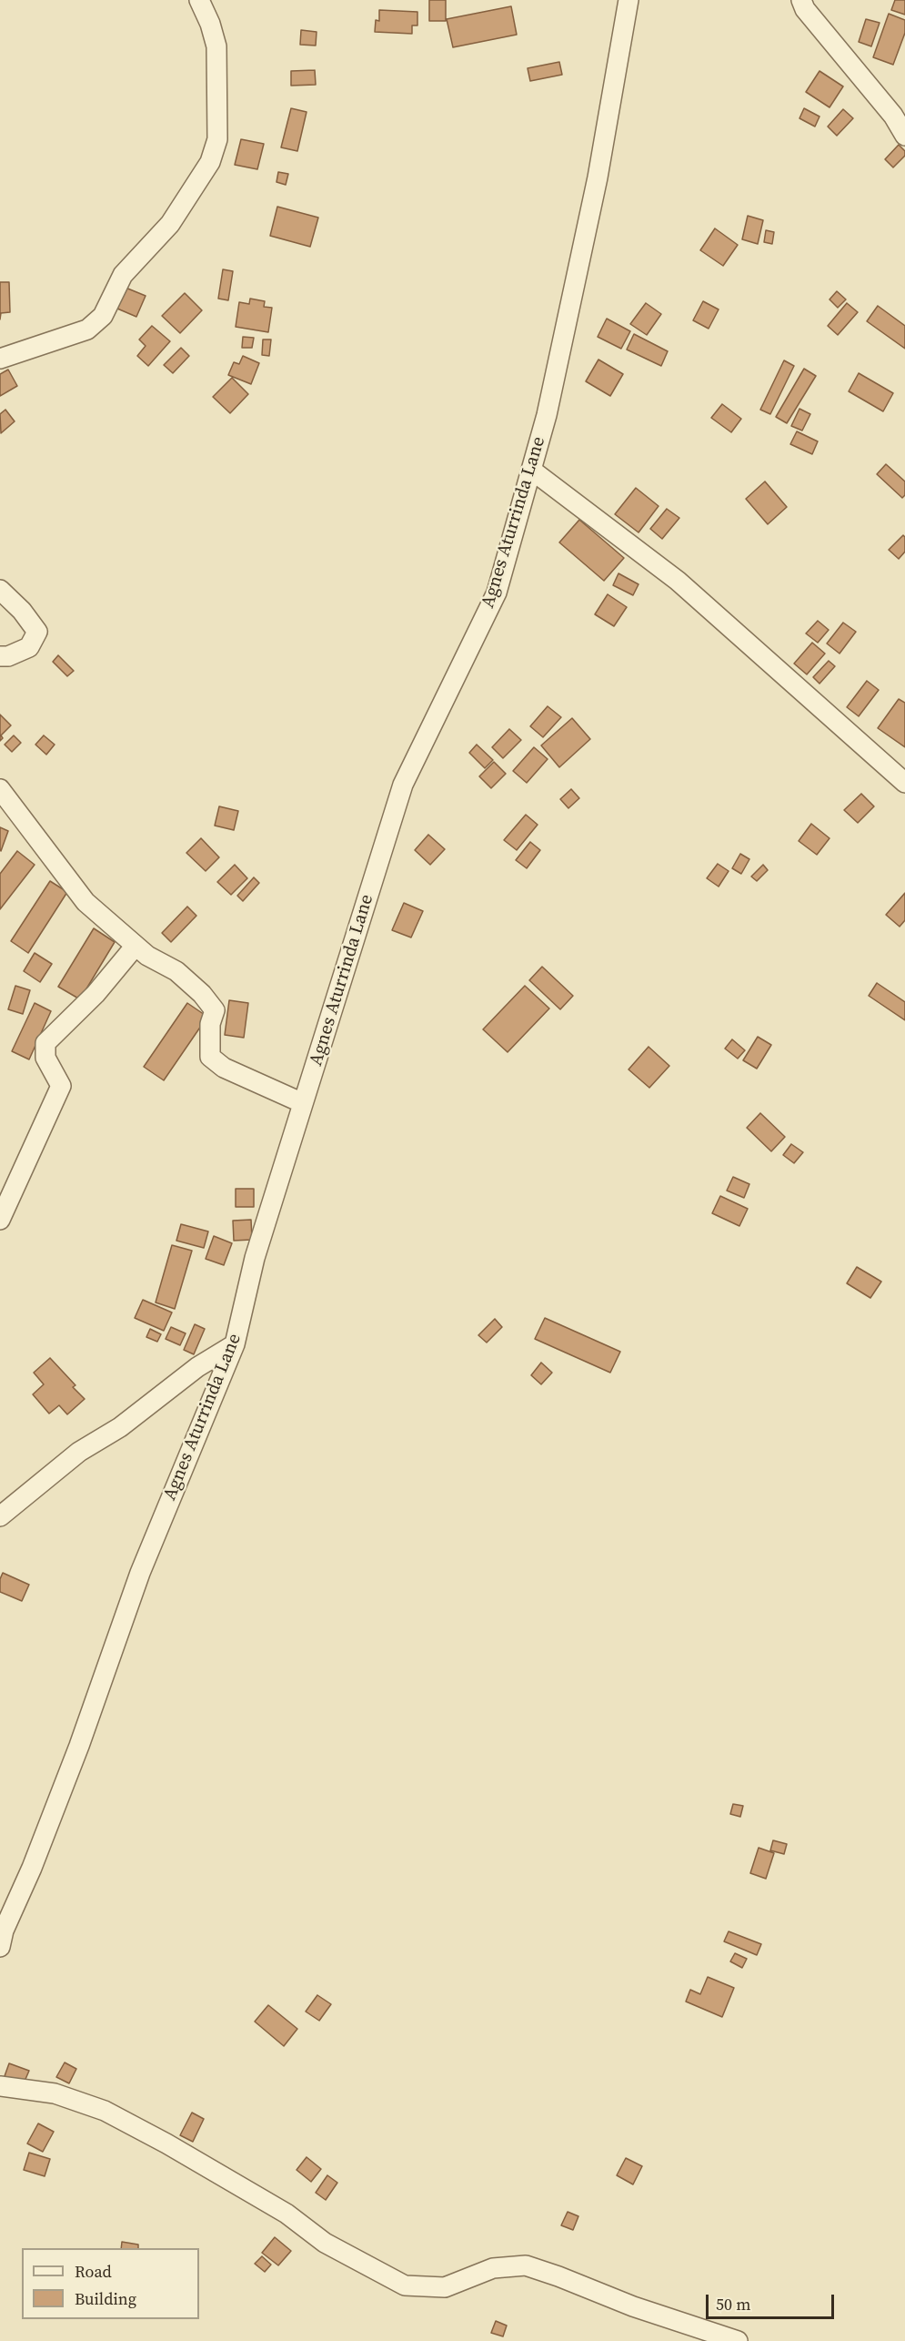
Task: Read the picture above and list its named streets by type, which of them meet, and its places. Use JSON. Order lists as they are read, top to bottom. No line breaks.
{"streets":{"street":["Agnes Aturrinda Lane"]},"legend":["Road","Building"],"scale_bar":"50 m"}
